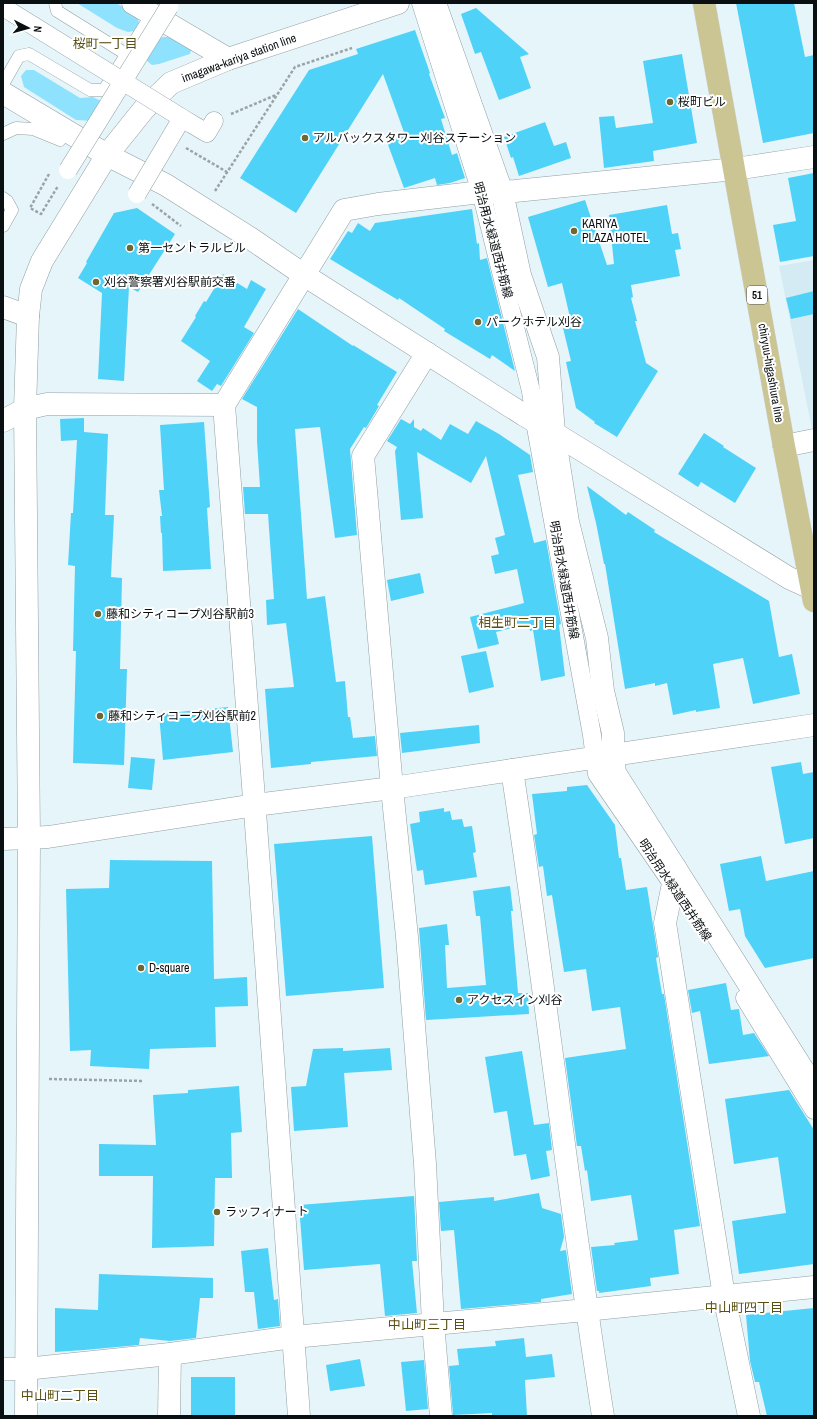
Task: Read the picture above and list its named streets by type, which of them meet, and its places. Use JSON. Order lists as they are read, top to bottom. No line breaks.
{"streets":{"main road":["51","chiryuu-higashiura line"],"street":["imagawa-kariya station line","明治用水緑道西井筋線"]},"districts":["桜町一丁目","相生町二丁目","中山町四丁目","中山町三丁目","中山町二丁目"],"places":["桜町ビル","アルバックスタワー刈谷ステーション","KARIYA PLAZA HOTEL","第一セントラルビル","刈谷警察署刈谷駅前交番","パークホテル刈谷","藤和シティコープ刈谷駅前3","藤和シティコープ刈谷駅前2","D-square","アクセスイン刈谷","ラッフィナート"],"north":"right"}
